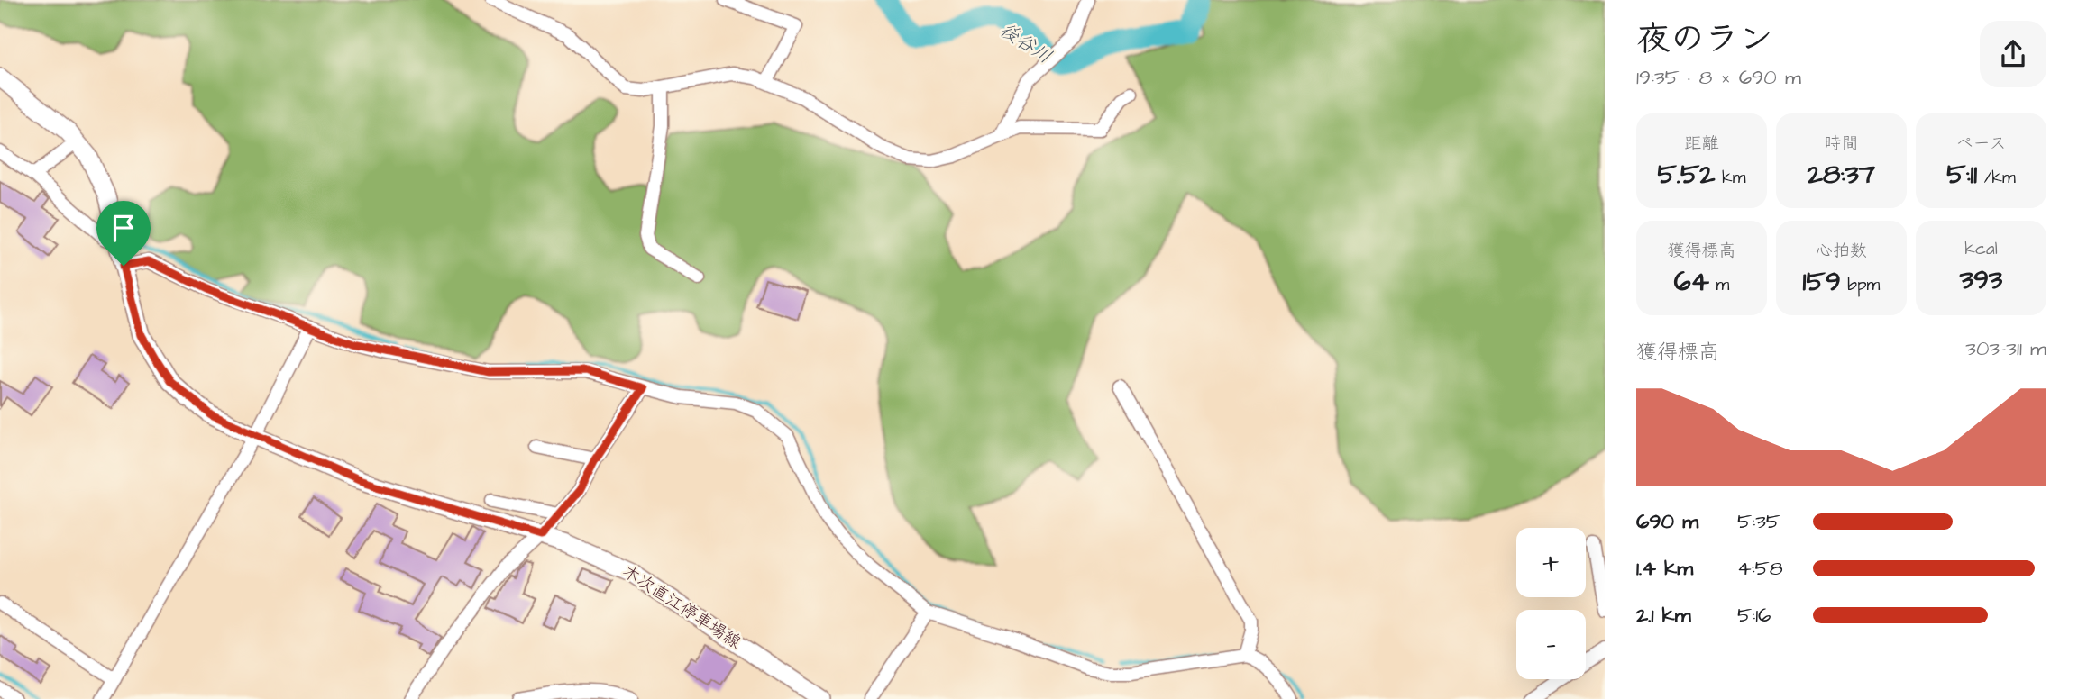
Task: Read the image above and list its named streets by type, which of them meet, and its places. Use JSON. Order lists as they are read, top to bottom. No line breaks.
{"streets":{"main road":["木次直江停車場線"]},"water":["後谷川"],"page":{"heading":["夜のラン","19:35 · 8 × 690 m"],"stats":[["距離","5.52 km"],["時間","28:37"],["ペース","5:11 /km"],["獲得標高","64 m"],["心拍数","159 bpm"],["kcal","393"]],"chart":["獲得標高","303–311 m"],"list":[{"name":"690 m","note":"5:35"},{"name":"1.4 km","note":"4:58"},{"name":"2.1 km","note":"5:16"}],"map_buttons":["+","−"]}}
